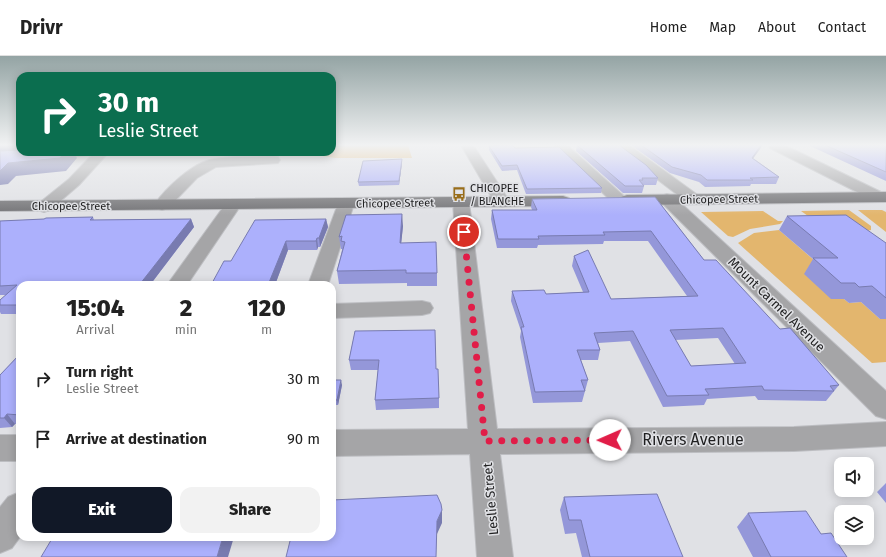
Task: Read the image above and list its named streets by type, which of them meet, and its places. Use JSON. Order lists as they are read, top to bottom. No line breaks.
{"streets":{"main road":["Chicopee Street"],"street":["Mount Carmel Avenue","Rivers Avenue","Leslie Street"]},"crossings":[["Chicopee Street","Mount Carmel Avenue"],["Chicopee Street","Leslie Street"],["Rivers Avenue","Leslie Street"]],"places":{"bus stop":["CHICOPEE / BLANCHE"]},"page":{"header":"Drivr","nav":["Home","Map","About","Contact"],"turn":["30 m","Leslie Street"],"eta":["15:04","Arrival","2","min","120","m"],"list":[{"name":"Turn right","note":"Leslie Street","value":"30 m"},{"name":"Arrive at destination","value":"90 m"}],"buttons":["Exit","Share"]}}
